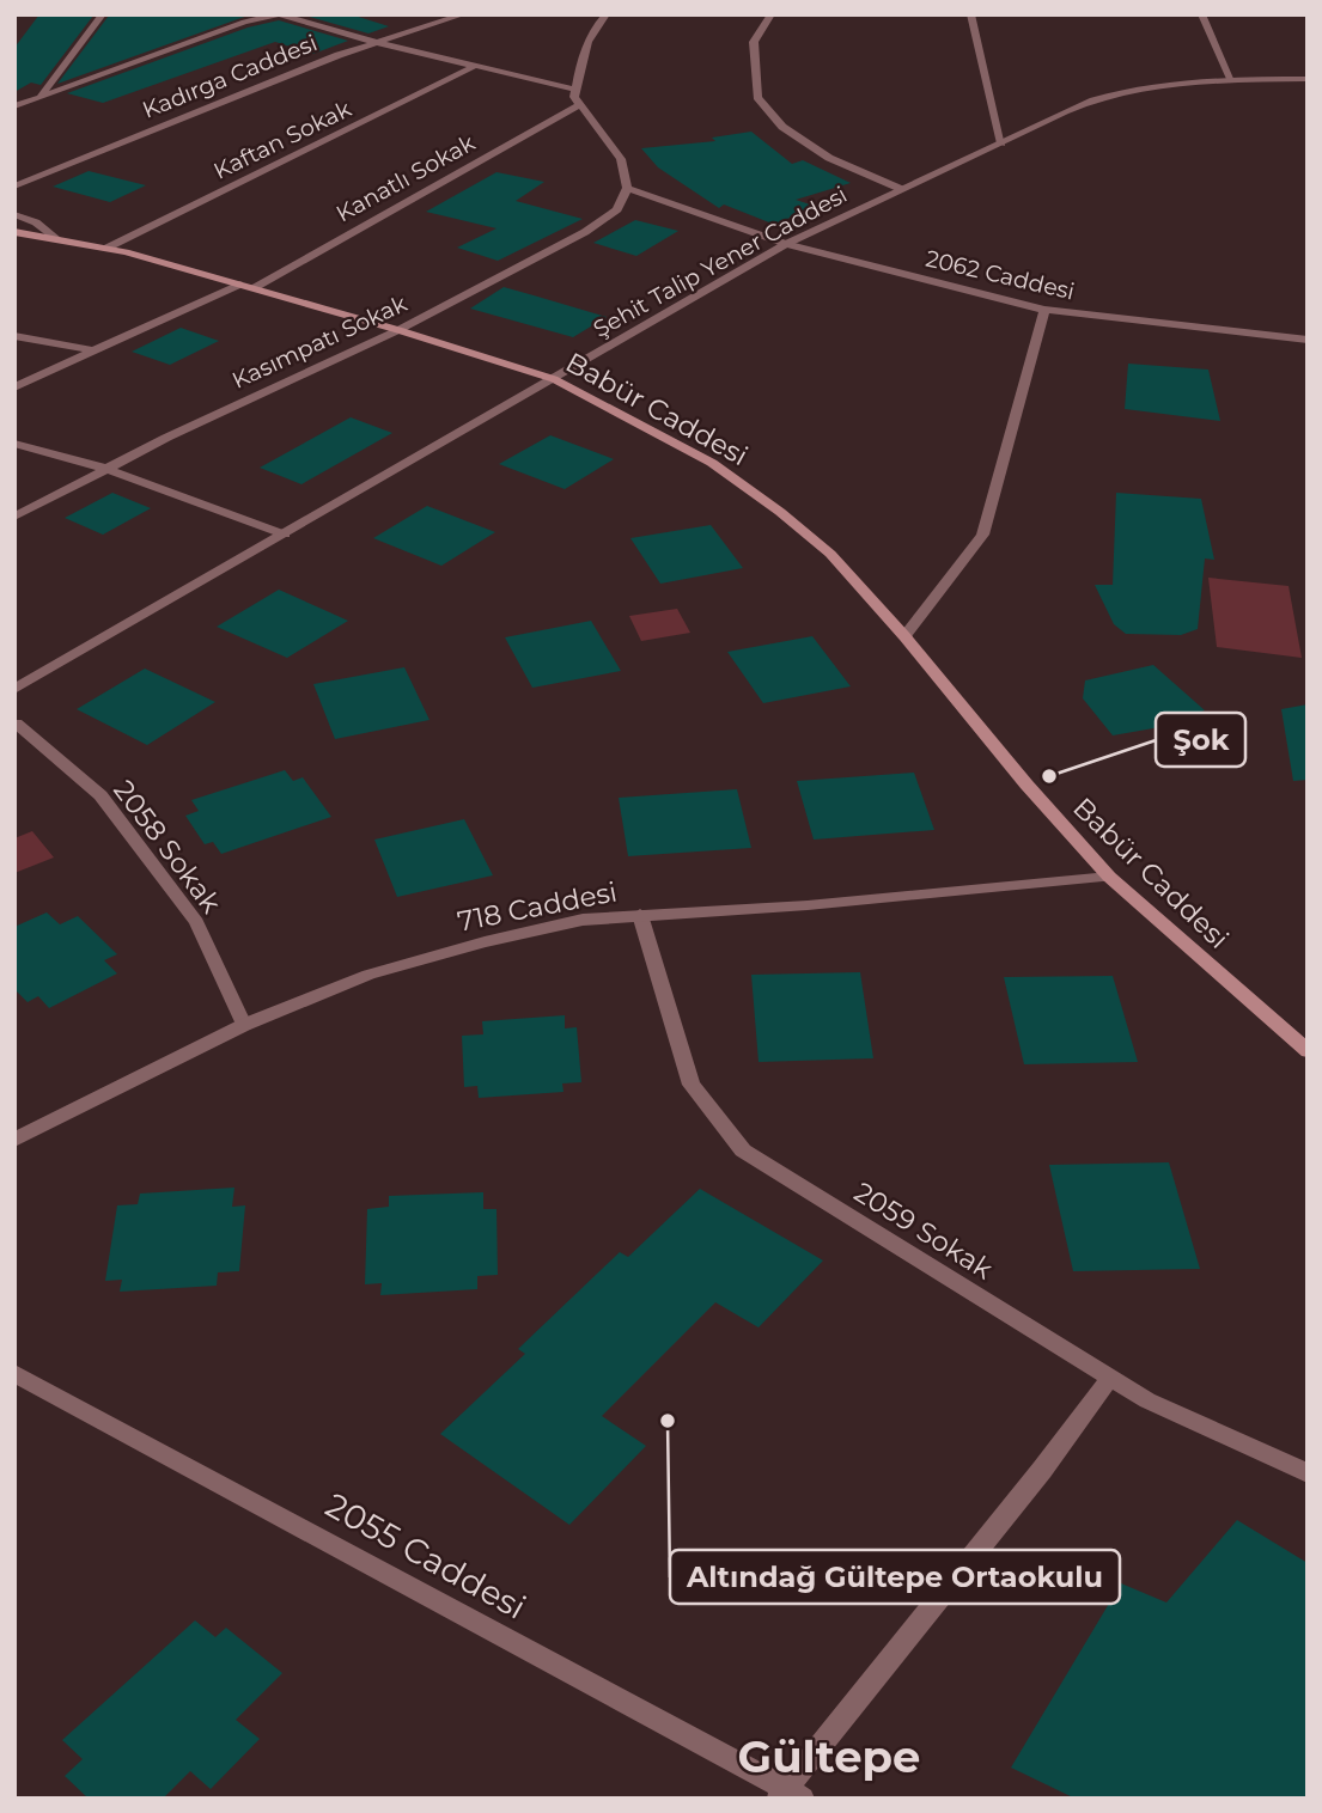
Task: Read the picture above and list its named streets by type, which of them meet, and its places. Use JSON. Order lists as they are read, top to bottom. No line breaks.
{"streets":{"main road":["Babür Caddesi"],"street":["Kadırga Caddesi","Kaftan Sokak","Kanatlı Sokak","Şehit Talip Yener Caddesi","2062 Caddesi","Kasımpatı Sokak","2058 Sokak","718 Caddesi","2059 Sokak","2055 Caddesi"]},"crossings":[["Kaftan Sokak","Babür Caddesi"],["Kanatlı Sokak","Babür Caddesi"],["Şehit Talip Yener Caddesi","2062 Caddesi"],["Şehit Talip Yener Caddesi","Babür Caddesi"],["2062 Caddesi","Kasımpatı Sokak"],["Kasımpatı Sokak","Babür Caddesi"],["Babür Caddesi","718 Caddesi"],["2058 Sokak","718 Caddesi"],["718 Caddesi","2059 Sokak"]],"districts":["Gültepe"],"places":["Şok","Altındağ Gültepe Ortaokulu"]}
